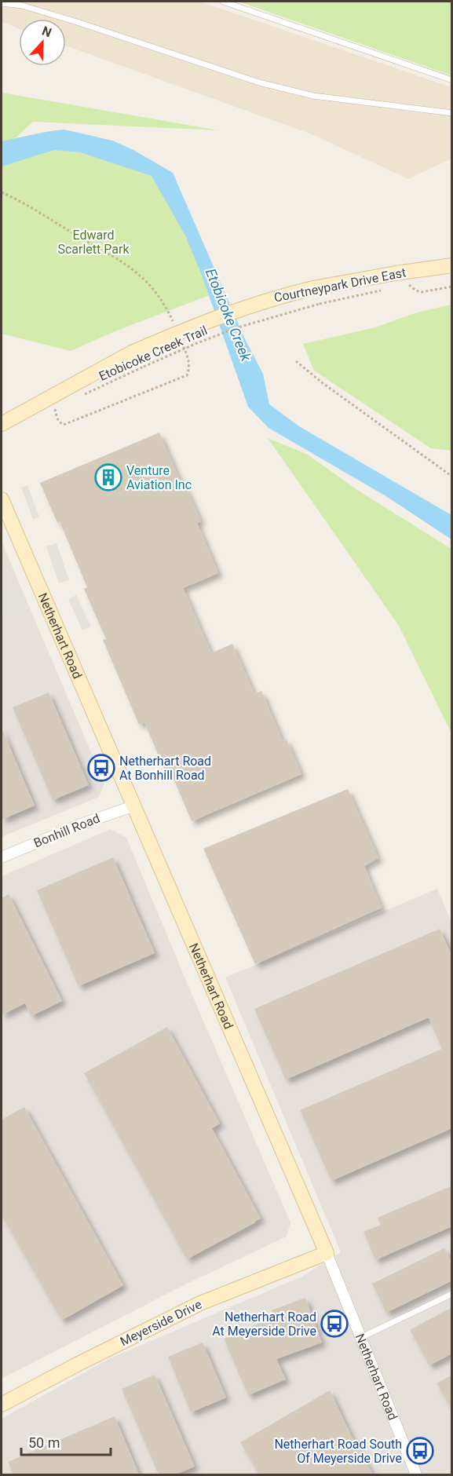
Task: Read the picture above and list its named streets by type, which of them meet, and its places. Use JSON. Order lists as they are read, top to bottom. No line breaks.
{"streets":{"street":["Courtneypark Drive East","Netherhart Road","Bonhill Road","Meyerside Drive"],"path":["Etobicoke Creek Trail"]},"crossings":[["Netherhart Road","Bonhill Road"],["Netherhart Road","Meyerside Drive"]],"water":["Etobicoke Creek"],"parks":["Edward Scarlett Park"],"places":{"building":["Venture Aviation Inc"],"bus stop":["Netherhart Road At Bonhill Road","Netherhart Road At Meyerside Drive","Netherhart Road South Of Meyerside Drive"]},"scale_bar":"50 m","north":"top"}
